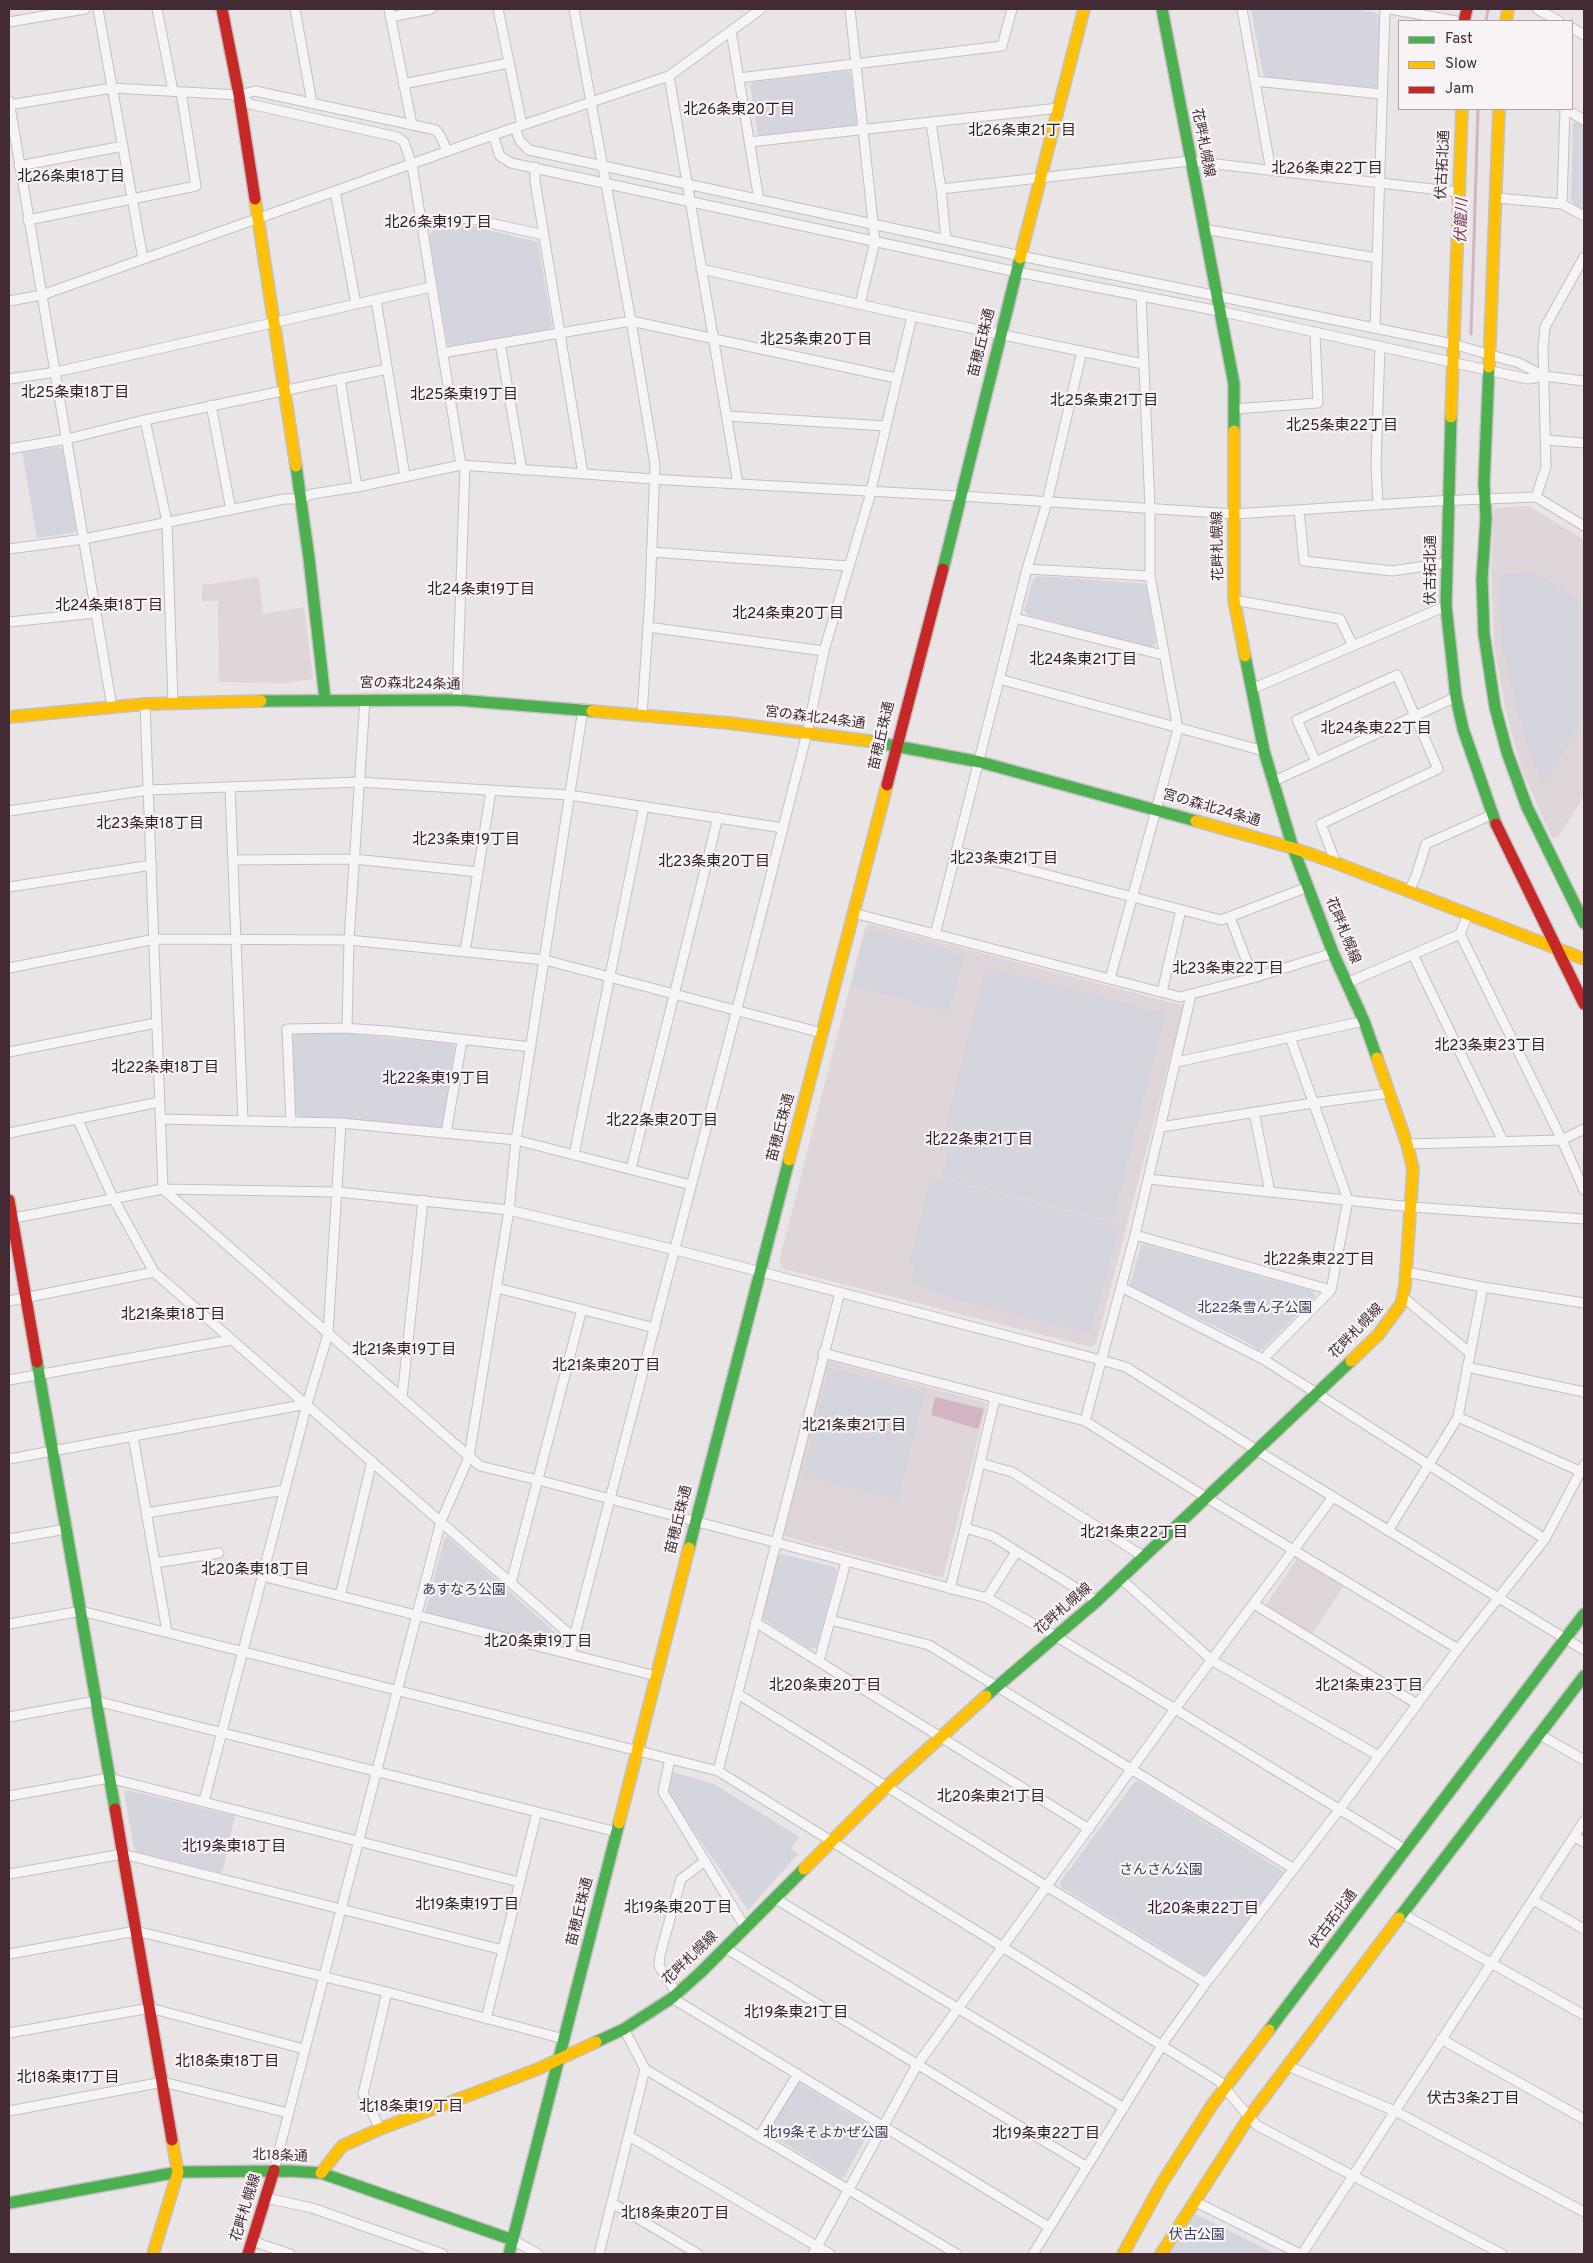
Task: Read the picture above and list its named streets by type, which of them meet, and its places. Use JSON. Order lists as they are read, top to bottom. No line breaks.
{"streets":{"street":["花畔札幌線","伏古拓北通","苗穂丘珠通","宮の森北24条通","北18条通"]},"crossings":[["花畔札幌線","苗穂丘珠通"],["花畔札幌線","宮の森北24条通"],["花畔札幌線","北18条通"],["伏古拓北通","宮の森北24条通"],["苗穂丘珠通","宮の森北24条通"],["苗穂丘珠通","北18条通"]],"districts":["北26条東20丁目","北26条東21丁目","北26条東22丁目","北26条東18丁目","北26条東19丁目","北25条東20丁目","北25条東18丁目","北25条東19丁目","北25条東21丁目","北25条東22丁目","北24条東19丁目","北24条東18丁目","北24条東20丁目","北24条東21丁目","北24条東22丁目","北23条東18丁目","北23条東19丁目","北23条東21丁目","北23条東20丁目","北23条東22丁目","北23条東23丁目","北22条東18丁目","北22条東19丁目","北22条東20丁目","北22条東21丁目","北22条東22丁目","北21条東18丁目","北21条東19丁目","北21条東20丁目","北21条東21丁目","北21条東22丁目","北20条東18丁目","北20条東19丁目","北20条東20丁目","北21条東23丁目","北20条東21丁目","北19条東18丁目","北19条東19丁目","北19条東20丁目","北20条東22丁目","北19条東21丁目","北18条東18丁目","北18条東17丁目","伏古3条2丁目","北18条東19丁目","北19条東22丁目","北18条東20丁目"],"water":["伏籠川"],"parks":["北22条雪ん子公園","あすなろ公園","さんさん公園","北19条そよかぜ公園","伏古公園"],"legend":["Fast","Slow","Jam"]}
